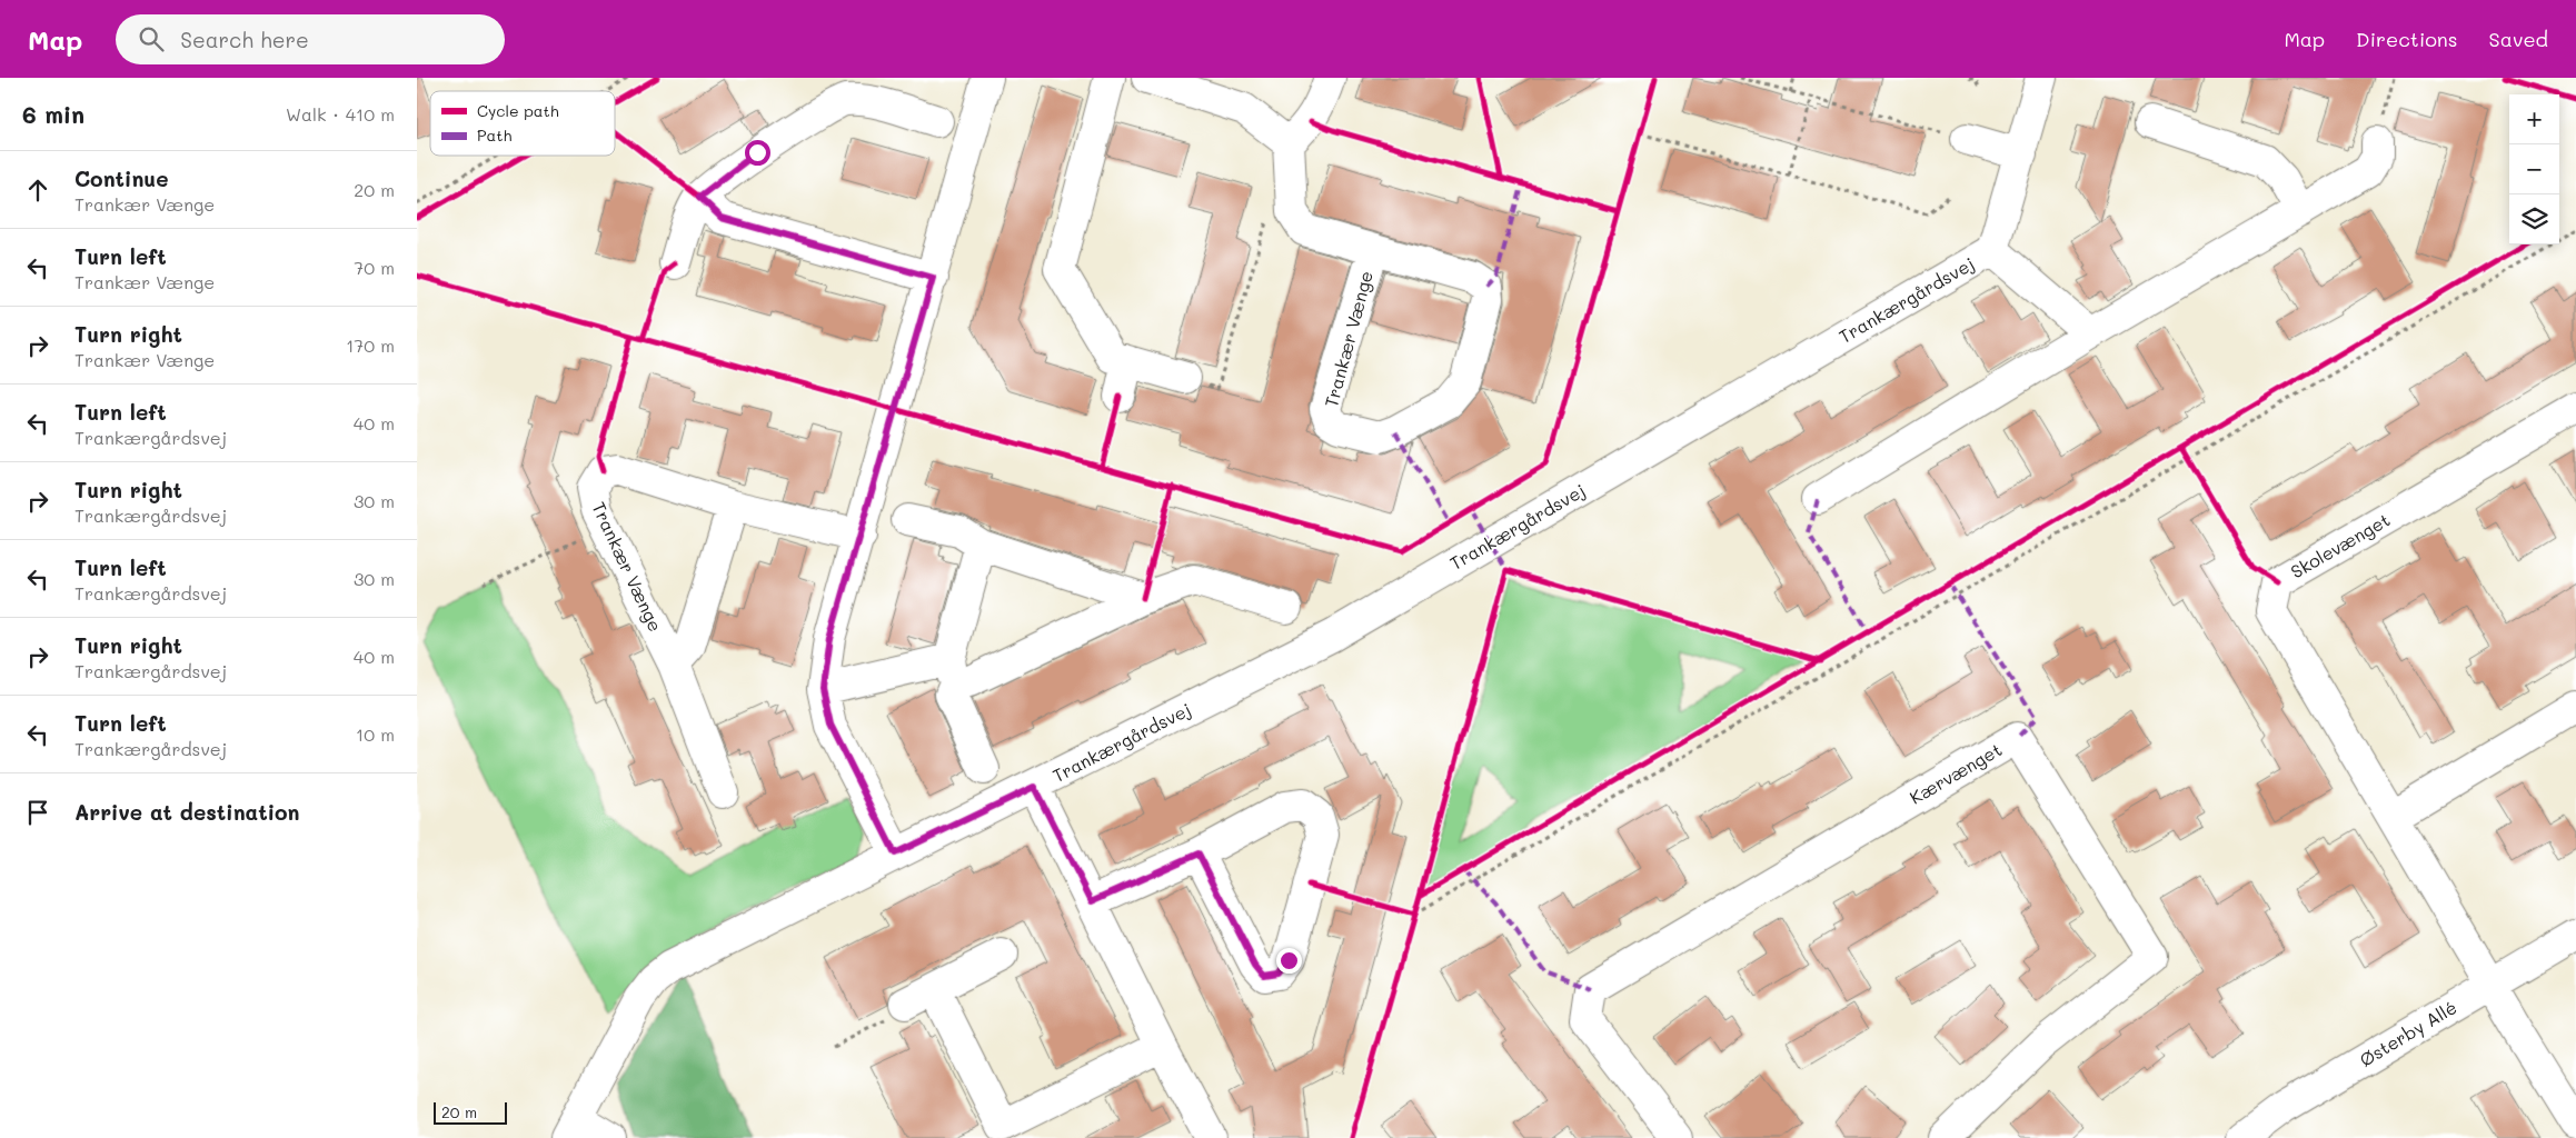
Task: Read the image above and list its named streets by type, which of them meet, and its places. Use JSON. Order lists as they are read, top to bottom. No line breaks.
{"streets":{"street":["Trankærgårdsvej","Trankær Vænge","Skolevænget","Kærvænget","Østerby Allé"]},"crossings":[["Skolevænget","Østerby Allé"]],"legend":["Cycle path","Path"],"scale_bar":"20 m","page":{"header":"Map","search":"Search here","nav":["Map","Directions","Saved"],"heading":["6 min","Walk · 410 m"],"map_buttons":["+","−"],"list":[["Continue","Trankær Vænge","20 m"],["Turn left","Trankær Vænge","70 m"],["Turn right","Trankær Vænge","170 m"],["Turn left","Trankærgårdsvej","40 m"],["Turn right","Trankærgårdsvej","30 m"],["Turn left","Trankærgårdsvej","30 m"],["Turn right","Trankærgårdsvej","40 m"],["Turn left","Trankærgårdsvej","10 m"],"Arrive at destination"],"scale":"20 m"}}
